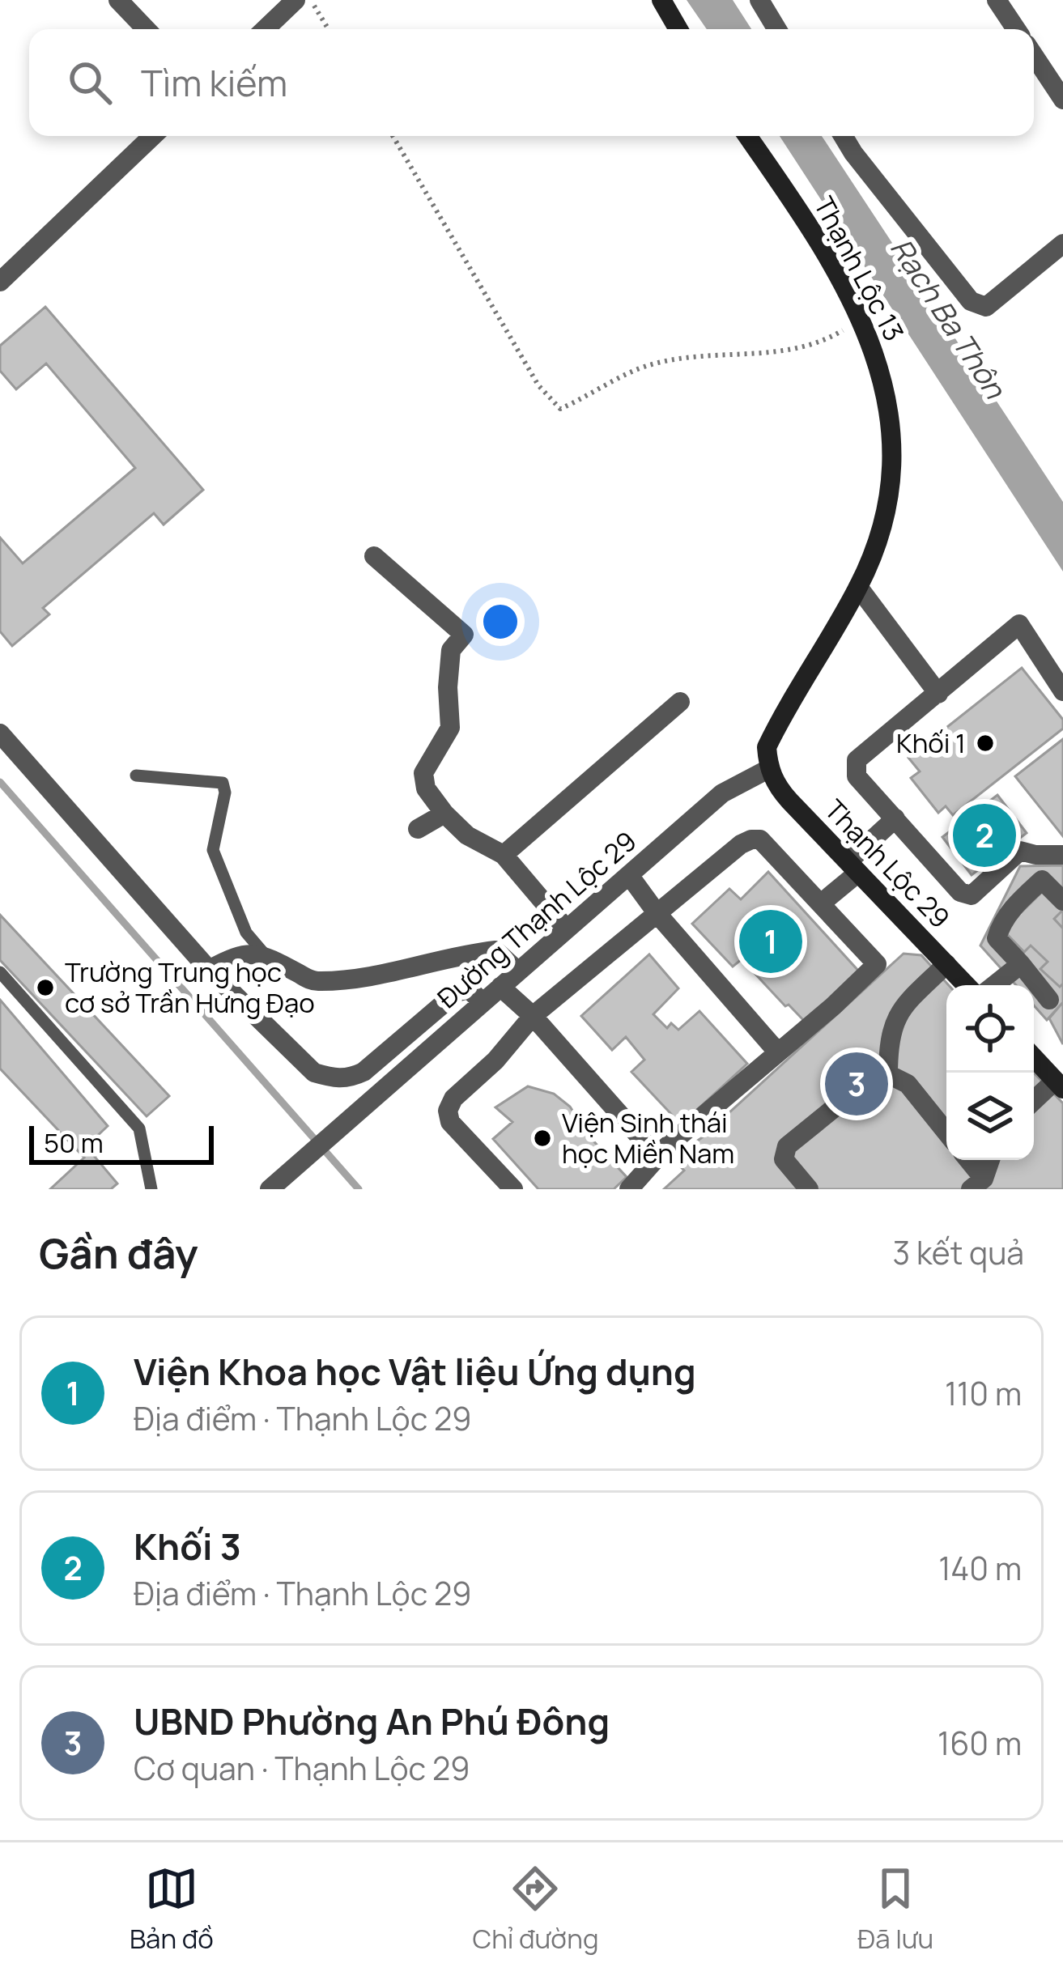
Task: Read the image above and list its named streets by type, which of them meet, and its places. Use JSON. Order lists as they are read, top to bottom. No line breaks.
{"streets":{"street":["Thạnh Lộc 13","Thạnh Lộc 29","Đường Thạnh Lộc 29"]},"crossings":[["Thạnh Lộc 13","Thạnh Lộc 29"],["Thạnh Lộc 13","Đường Thạnh Lộc 29"],["Thạnh Lộc 29","Đường Thạnh Lộc 29"]],"water":["Rạch Ba Thôn"],"places":["Khối 1","Trường Trung học cơ sở Trần Hưng Đạo","Viện Sinh thái học Miền Nam"],"scale_bar":"50 m","page":{"search":"Tìm kiếm","pins":["2","1","3"],"scale":"50 m","heading":["Gần đây","3 kết quả"],"list":[{"mark":"1","name":"Viện Khoa học Vật liệu Ứng dụng","note":"Địa điểm · Thạnh Lộc 29","value":"110 m"},{"mark":"2","name":"Khối 3","note":"Địa điểm · Thạnh Lộc 29","value":"140 m"},{"mark":"3","name":"UBND Phường An Phú Đông","note":"Cơ quan · Thạnh Lộc 29","value":"160 m"}],"nav":["Bản đồ","Chỉ đường","Đã lưu"]}}
